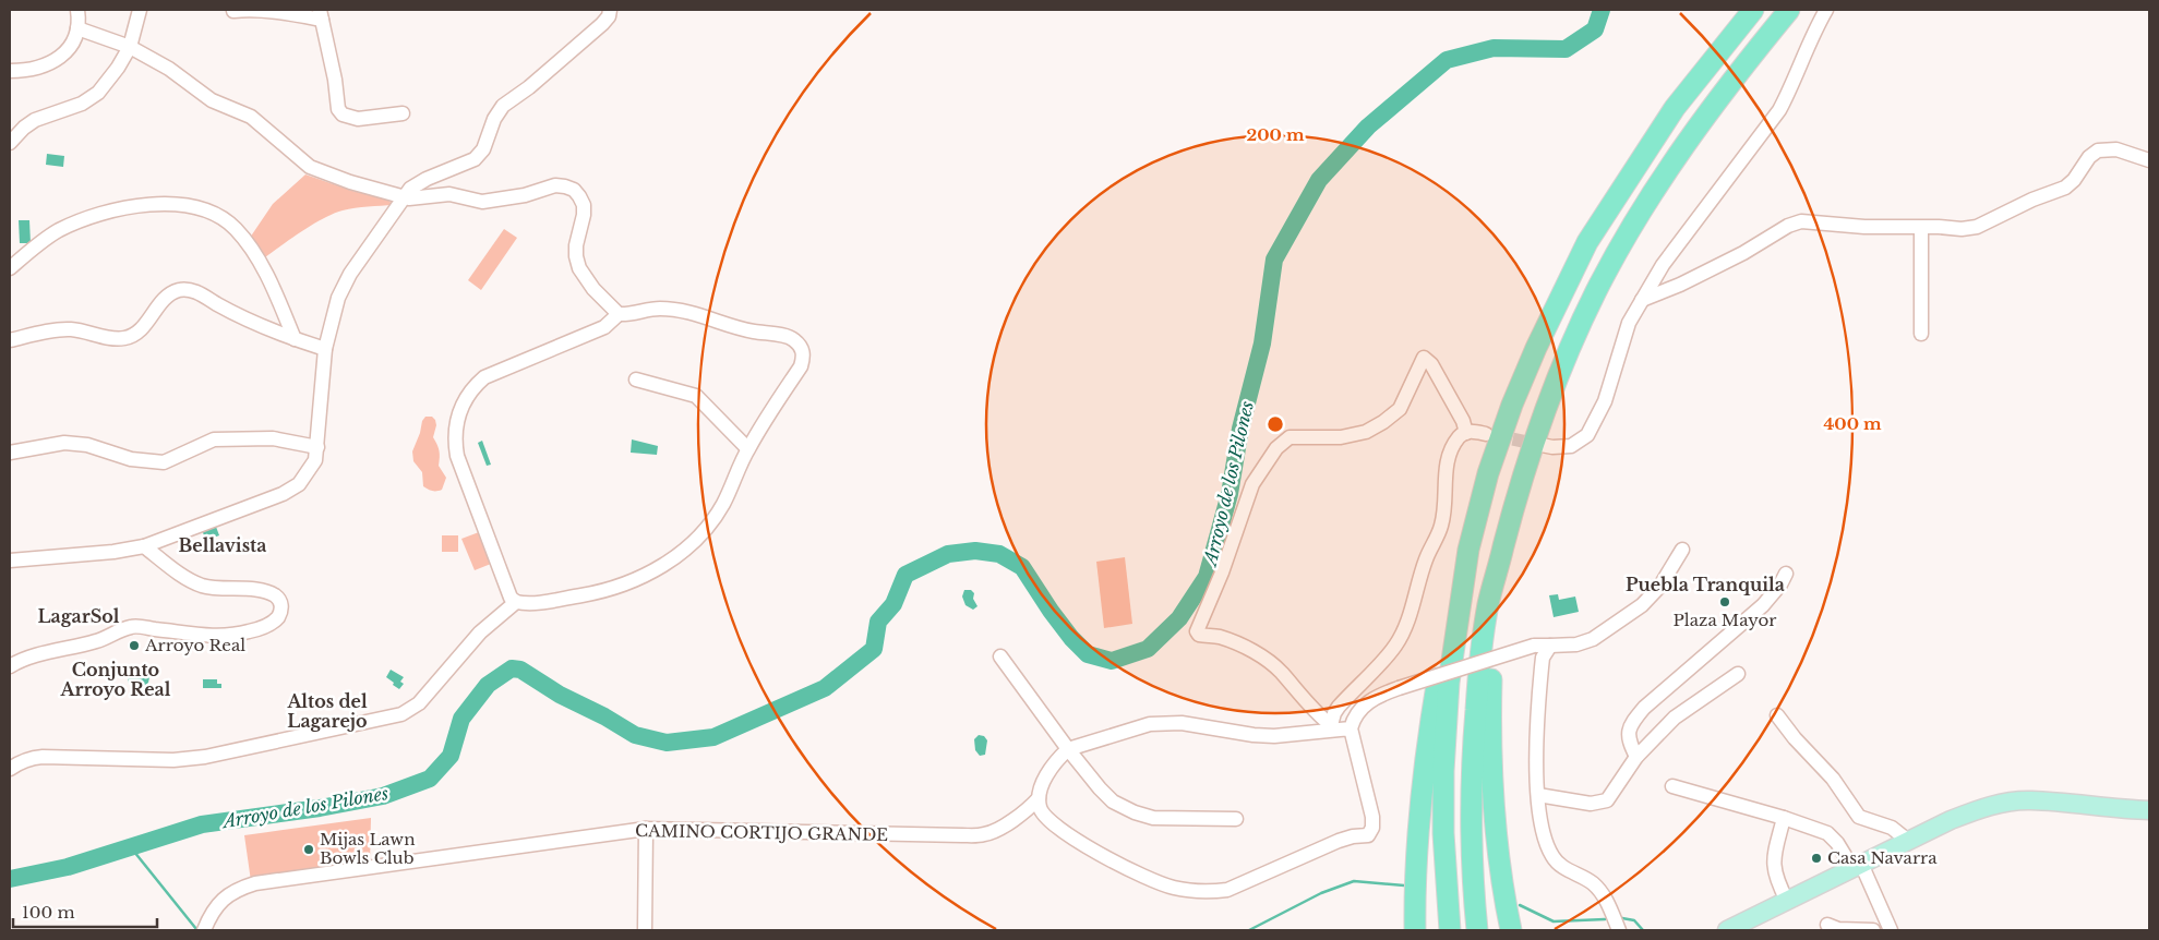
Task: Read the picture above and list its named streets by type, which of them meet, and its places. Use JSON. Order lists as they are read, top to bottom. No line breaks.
{"streets":{"street":["CAMINO CORTIJO GRANDE"]},"districts":["Bellavista","Puebla Tranquila","LagarSol","Conjunto Arroyo Real","Altos del Lagarejo"],"water":["Arroyo de los Pilones"],"places":["Plaza Mayor","Arroyo Real","Mijas Lawn Bowls Club","Casa Navarra"],"scale_bar":"100 m","rings":["200 m","400 m"]}
